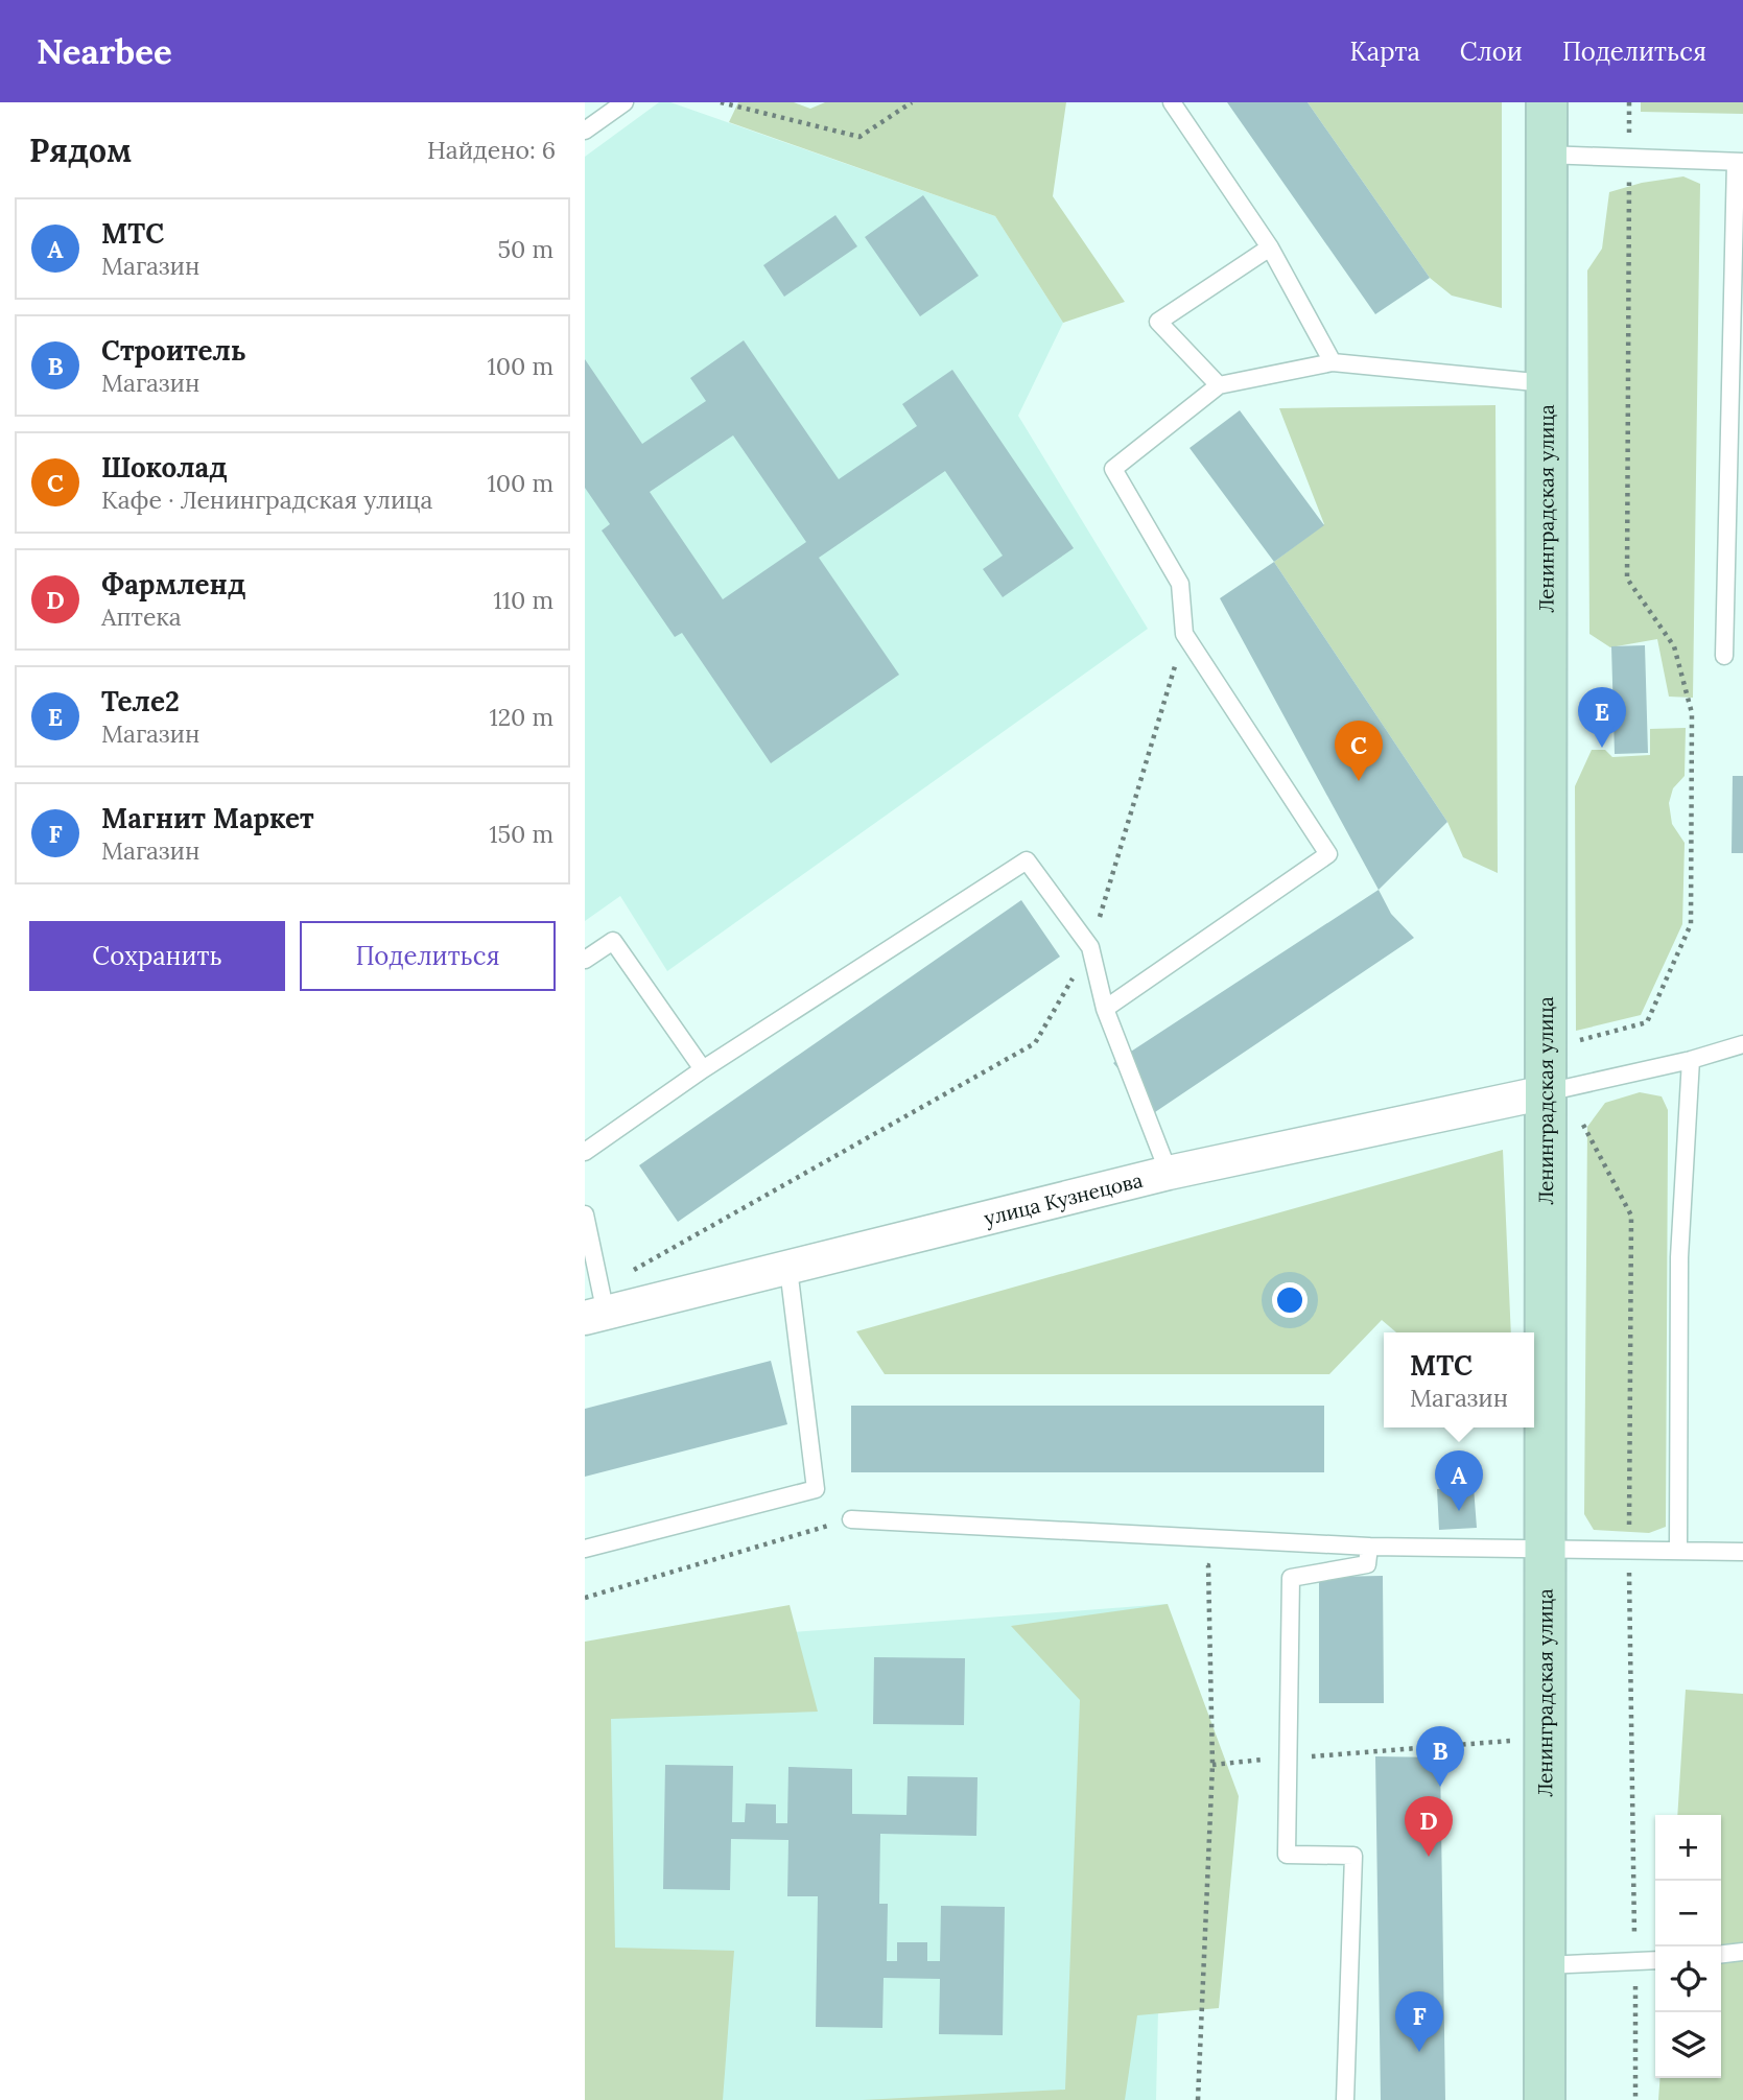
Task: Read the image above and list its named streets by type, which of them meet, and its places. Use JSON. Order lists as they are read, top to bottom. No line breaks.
{"streets":{"main road":["Ленинградская улица"],"street":["улица Кузнецова"]},"crossings":[["Ленинградская улица","улица Кузнецова"]],"page":{"header":"Nearbee","nav":["Карта","Слои","Поделиться"],"heading":["Рядом","Найдено: 6"],"list":[{"mark":"A","name":"МТС","note":"Магазин","value":"50 m"},{"mark":"B","name":"Строитель","note":"Магазин","value":"100 m"},{"mark":"C","name":"Шоколад","note":"Кафе · Ленинградская улица","value":"100 m"},{"mark":"D","name":"Фармленд","note":"Аптека","value":"110 m"},{"mark":"E","name":"Теле2","note":"Магазин","value":"120 m"},{"mark":"F","name":"Магнит Маркет","note":"Магазин","value":"150 m"}],"pins":["E","C","A","B","D","F"],"buttons":["Сохранить","Поделиться"],"popup":["МТС","Магазин"],"map_buttons":["+","−"]}}
